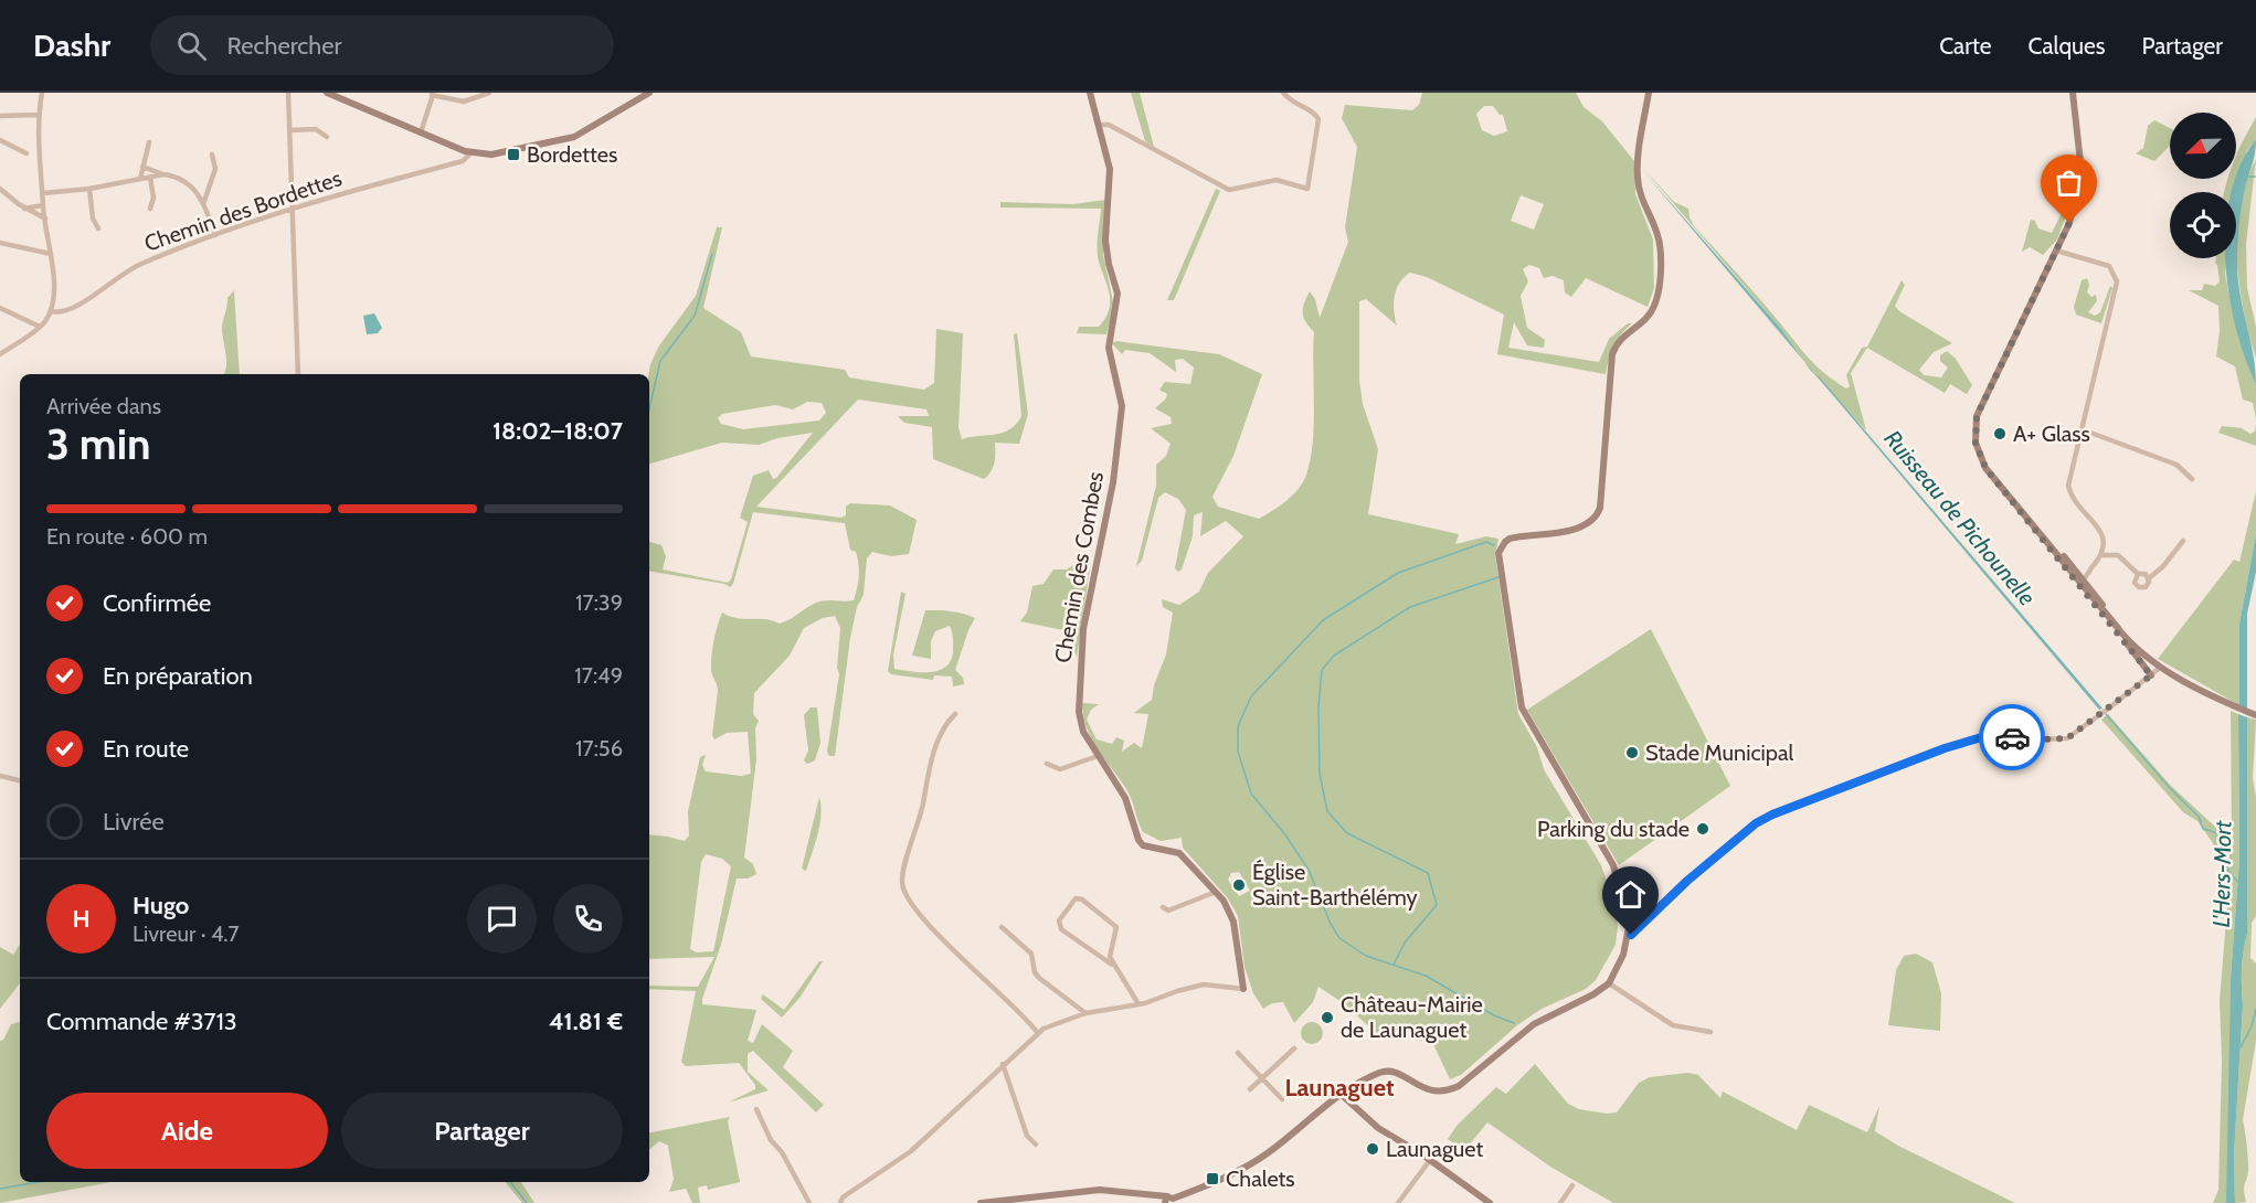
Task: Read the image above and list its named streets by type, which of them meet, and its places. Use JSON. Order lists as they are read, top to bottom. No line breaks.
{"streets":{"street":["Chemin des Bordettes","Chemin des Combes"]},"districts":["Launaguet"],"water":["Ruisseau de Pichounelle","L'Hers-Mort"],"places":{"transit":["Bordettes","Chalets"],"other":["A+ Glass","Stade Municipal","Parking du stade","Église Saint-Barthélémy","Château-Mairie de Launaguet","Launaguet"]},"north":"bottom left","page":{"header":"Dashr","search":"Rechercher","nav":["Carte","Calques","Partager"],"heading":["3 min","Arrivée dans","18:02–18:07"],"panel":["Hugo","Livreur · 4.7","Commande #3713","41.81 €"],"bar":"En route · 600 m","list":[["Confirmée","17:39"],["En préparation","17:49"],["En route","17:56"],"Livrée"],"round":"H","buttons":["Aide","Partager"]}}
